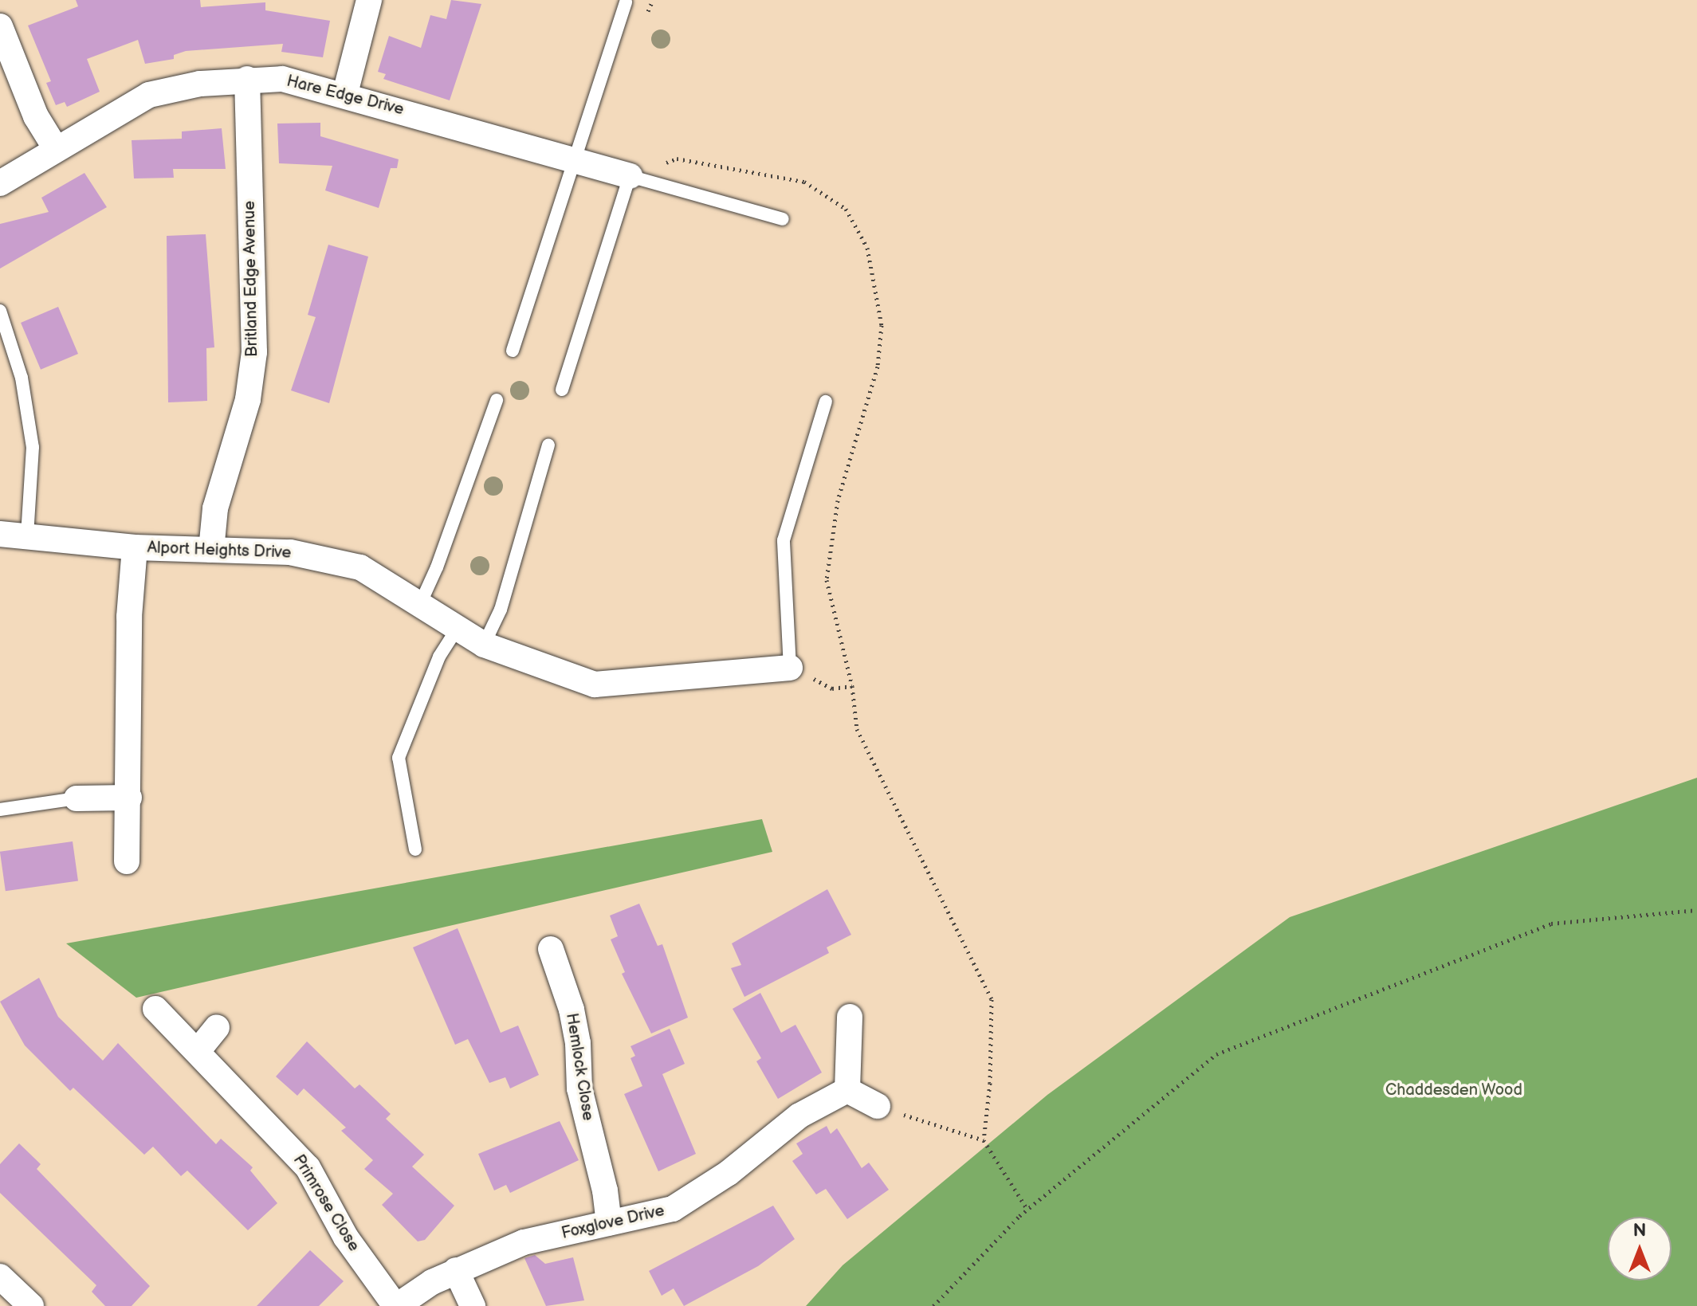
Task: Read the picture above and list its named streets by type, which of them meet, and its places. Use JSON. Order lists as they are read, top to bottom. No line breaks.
{"streets":{"street":["Hare Edge Drive","Britland Edge Avenue","Alport Heights Drive","Hemlock Close","Primrose Close","Foxglove Drive"]},"crossings":[["Hare Edge Drive","Britland Edge Avenue"],["Britland Edge Avenue","Alport Heights Drive"],["Hemlock Close","Foxglove Drive"],["Primrose Close","Foxglove Drive"]],"parks":["Chaddesden Wood"],"north":"top"}
